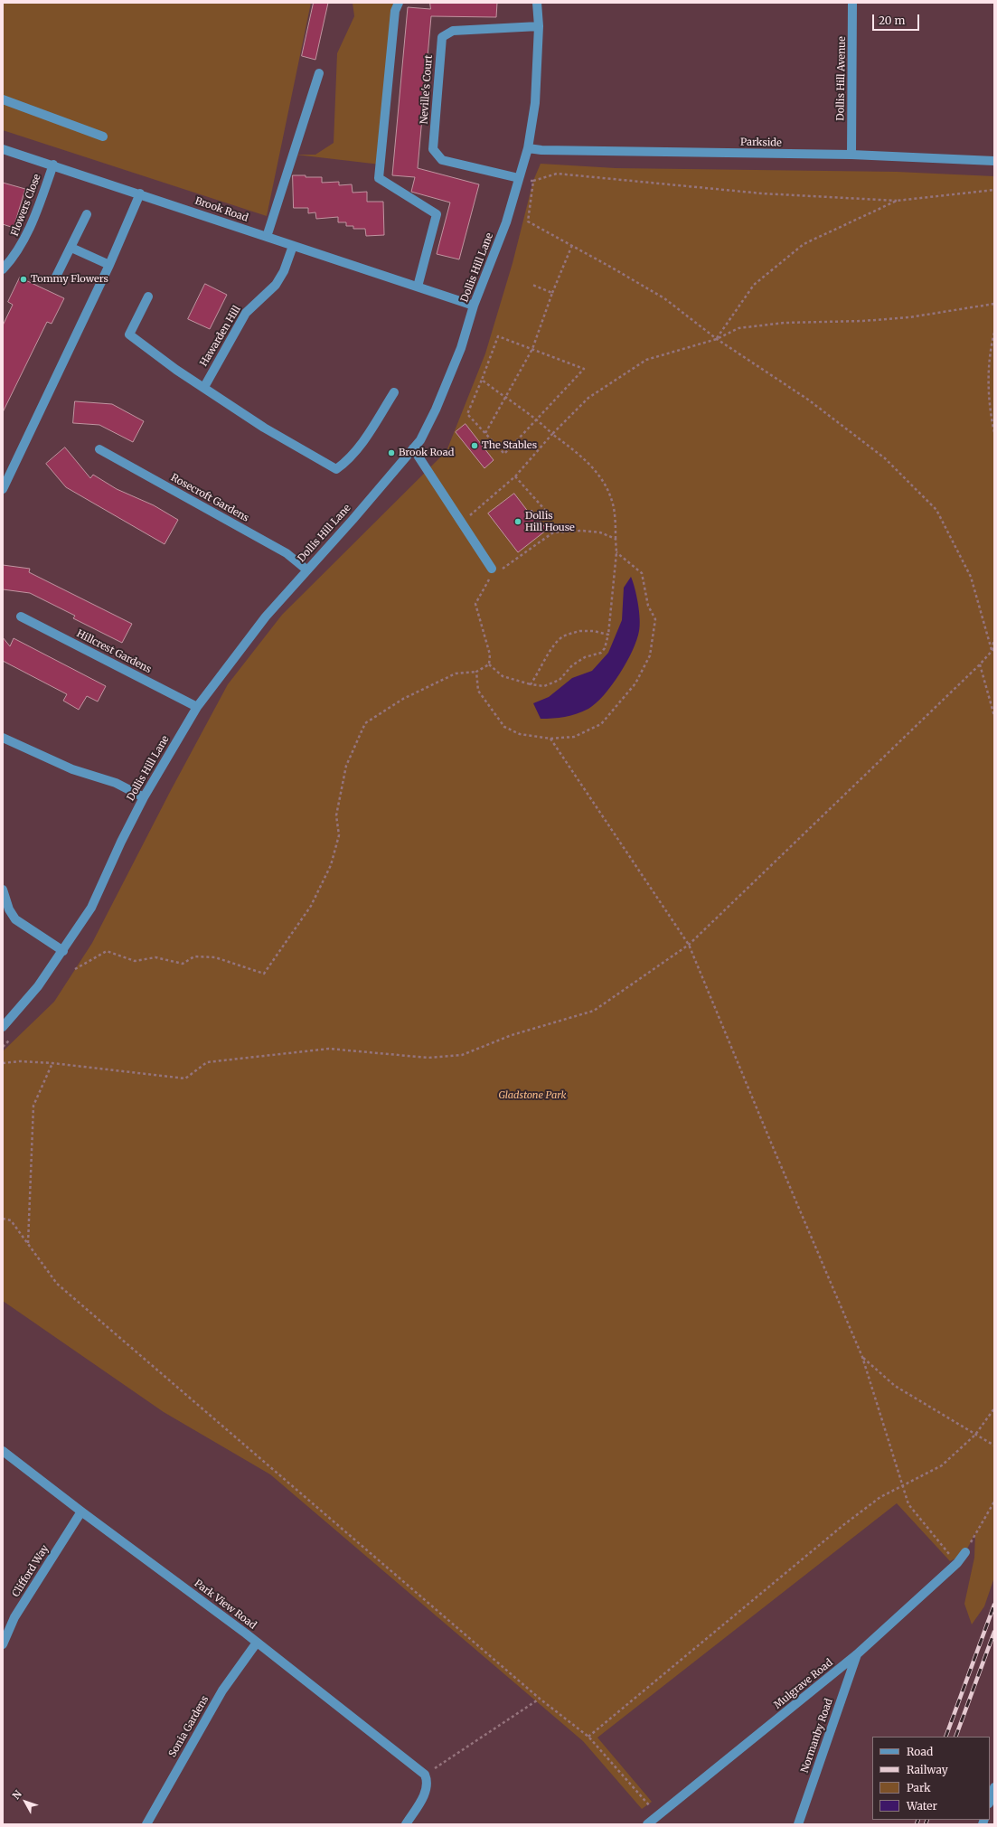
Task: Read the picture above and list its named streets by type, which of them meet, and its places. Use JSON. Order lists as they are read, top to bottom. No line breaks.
{"streets":{"street":["Dollis Hill Avenue","Neville's Court","Parkside","Flowers Close","Brook Road","Dollis Hill Lane","Hawarden Hill","Rosecroft Gardens","Hillcrest Gardens","Clifford Way","Park View Road","Mulgrave Road","Sonia Gardens","Normanby Road"]},"crossings":[["Dollis Hill Avenue","Parkside"],["Neville's Court","Dollis Hill Lane"],["Parkside","Dollis Hill Lane"],["Flowers Close","Brook Road"],["Brook Road","Dollis Hill Lane"],["Brook Road","Hawarden Hill"],["Dollis Hill Lane","Rosecroft Gardens"],["Dollis Hill Lane","Hillcrest Gardens"],["Clifford Way","Park View Road"],["Park View Road","Sonia Gardens"],["Mulgrave Road","Normanby Road"]],"parks":["Gladstone Park"],"places":["Tommy Flowers","The Stables","Brook Road","Dollis Hill House"],"legend":["Road","Railway","Park","Water"],"scale_bar":"20 m","north":"top left"}
